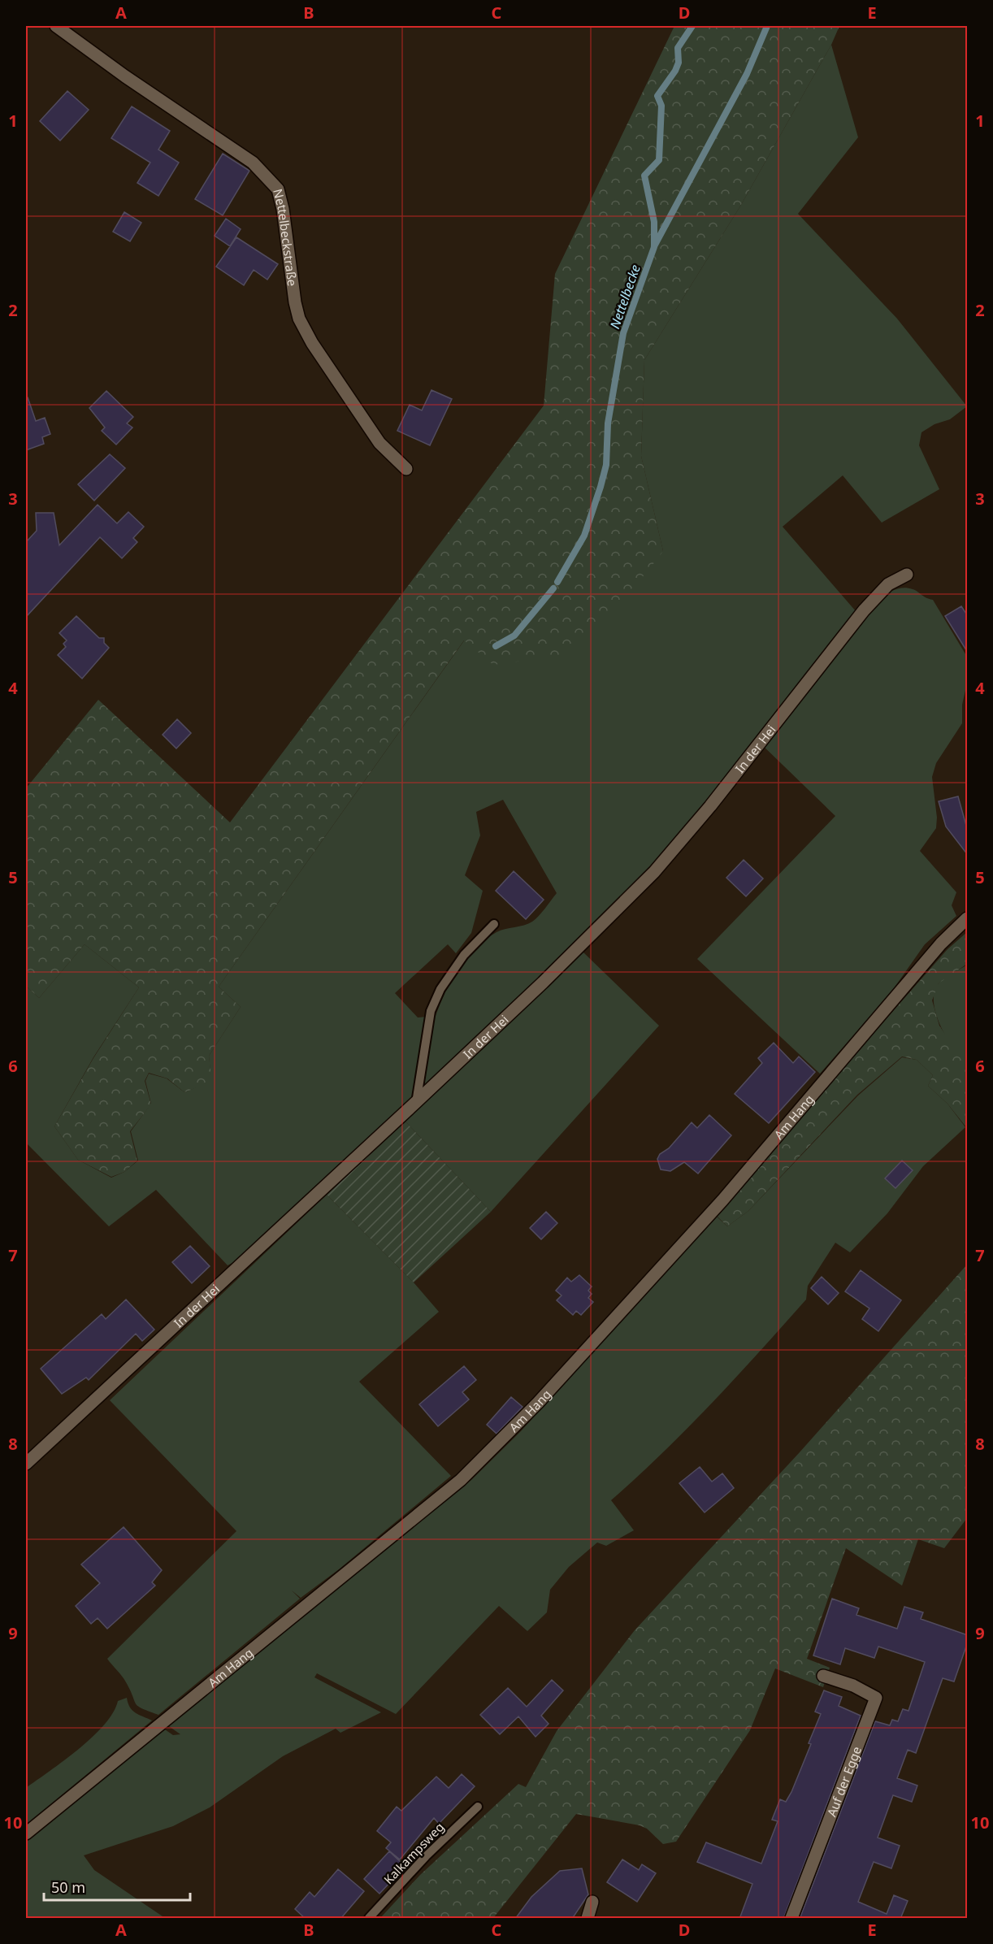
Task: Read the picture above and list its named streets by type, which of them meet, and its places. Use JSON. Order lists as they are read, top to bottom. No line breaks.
{"streets":{"street":["Nettelbeckstraße","In der Hei","Am Hang","Auf der Egge"],"lane":["Kalkampsweg"]},"water":["Nettelbecke"],"scale_bar":"50 m","grid":{"columns":["A","B","C","D","E"],"rows":["1","2","3","4","5","6","7","8","9","10"]}}
